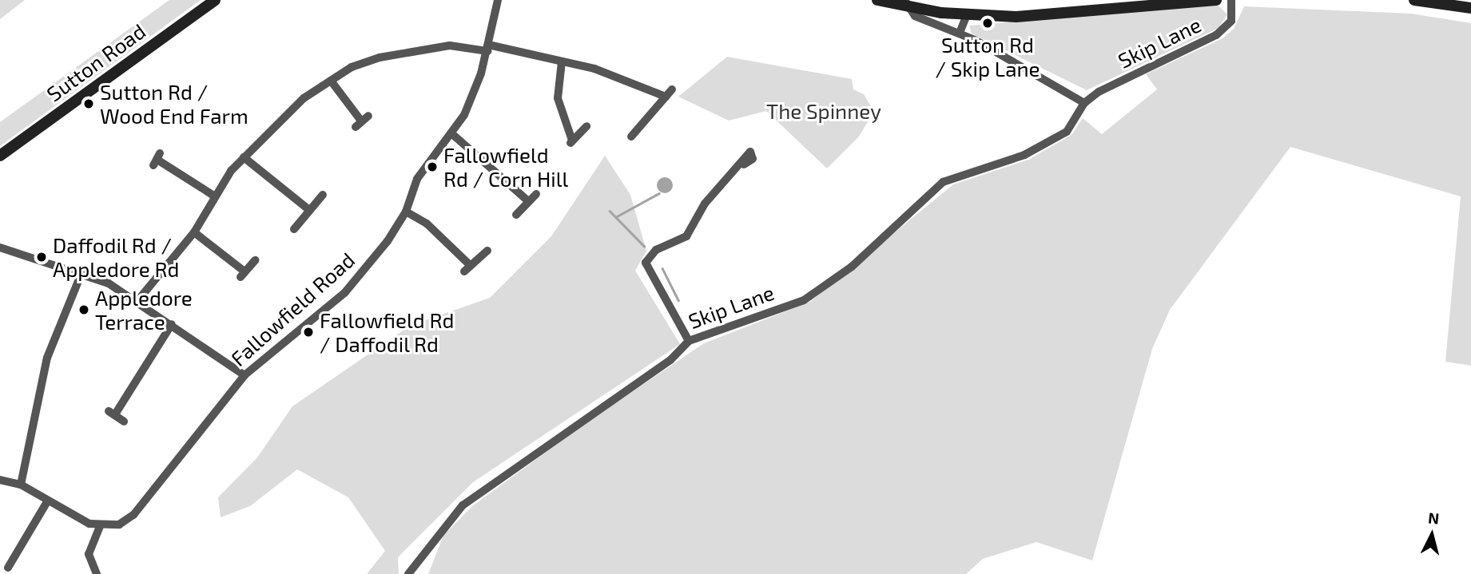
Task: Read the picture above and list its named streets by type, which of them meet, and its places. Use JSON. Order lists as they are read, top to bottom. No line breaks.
{"streets":{"main road":["Sutton Road"],"street":["Skip Lane","Fallowfield Road"]},"parks":["The Spinney"],"places":["Sutton Rd / Skip Lane","Sutton Rd / Wood End Farm","Fallowfield Rd / Corn Hill","Daffodil Rd / Appledore Rd","Appledore Terrace","Fallowfield Rd / Daffodil Rd"],"north":"top"}
